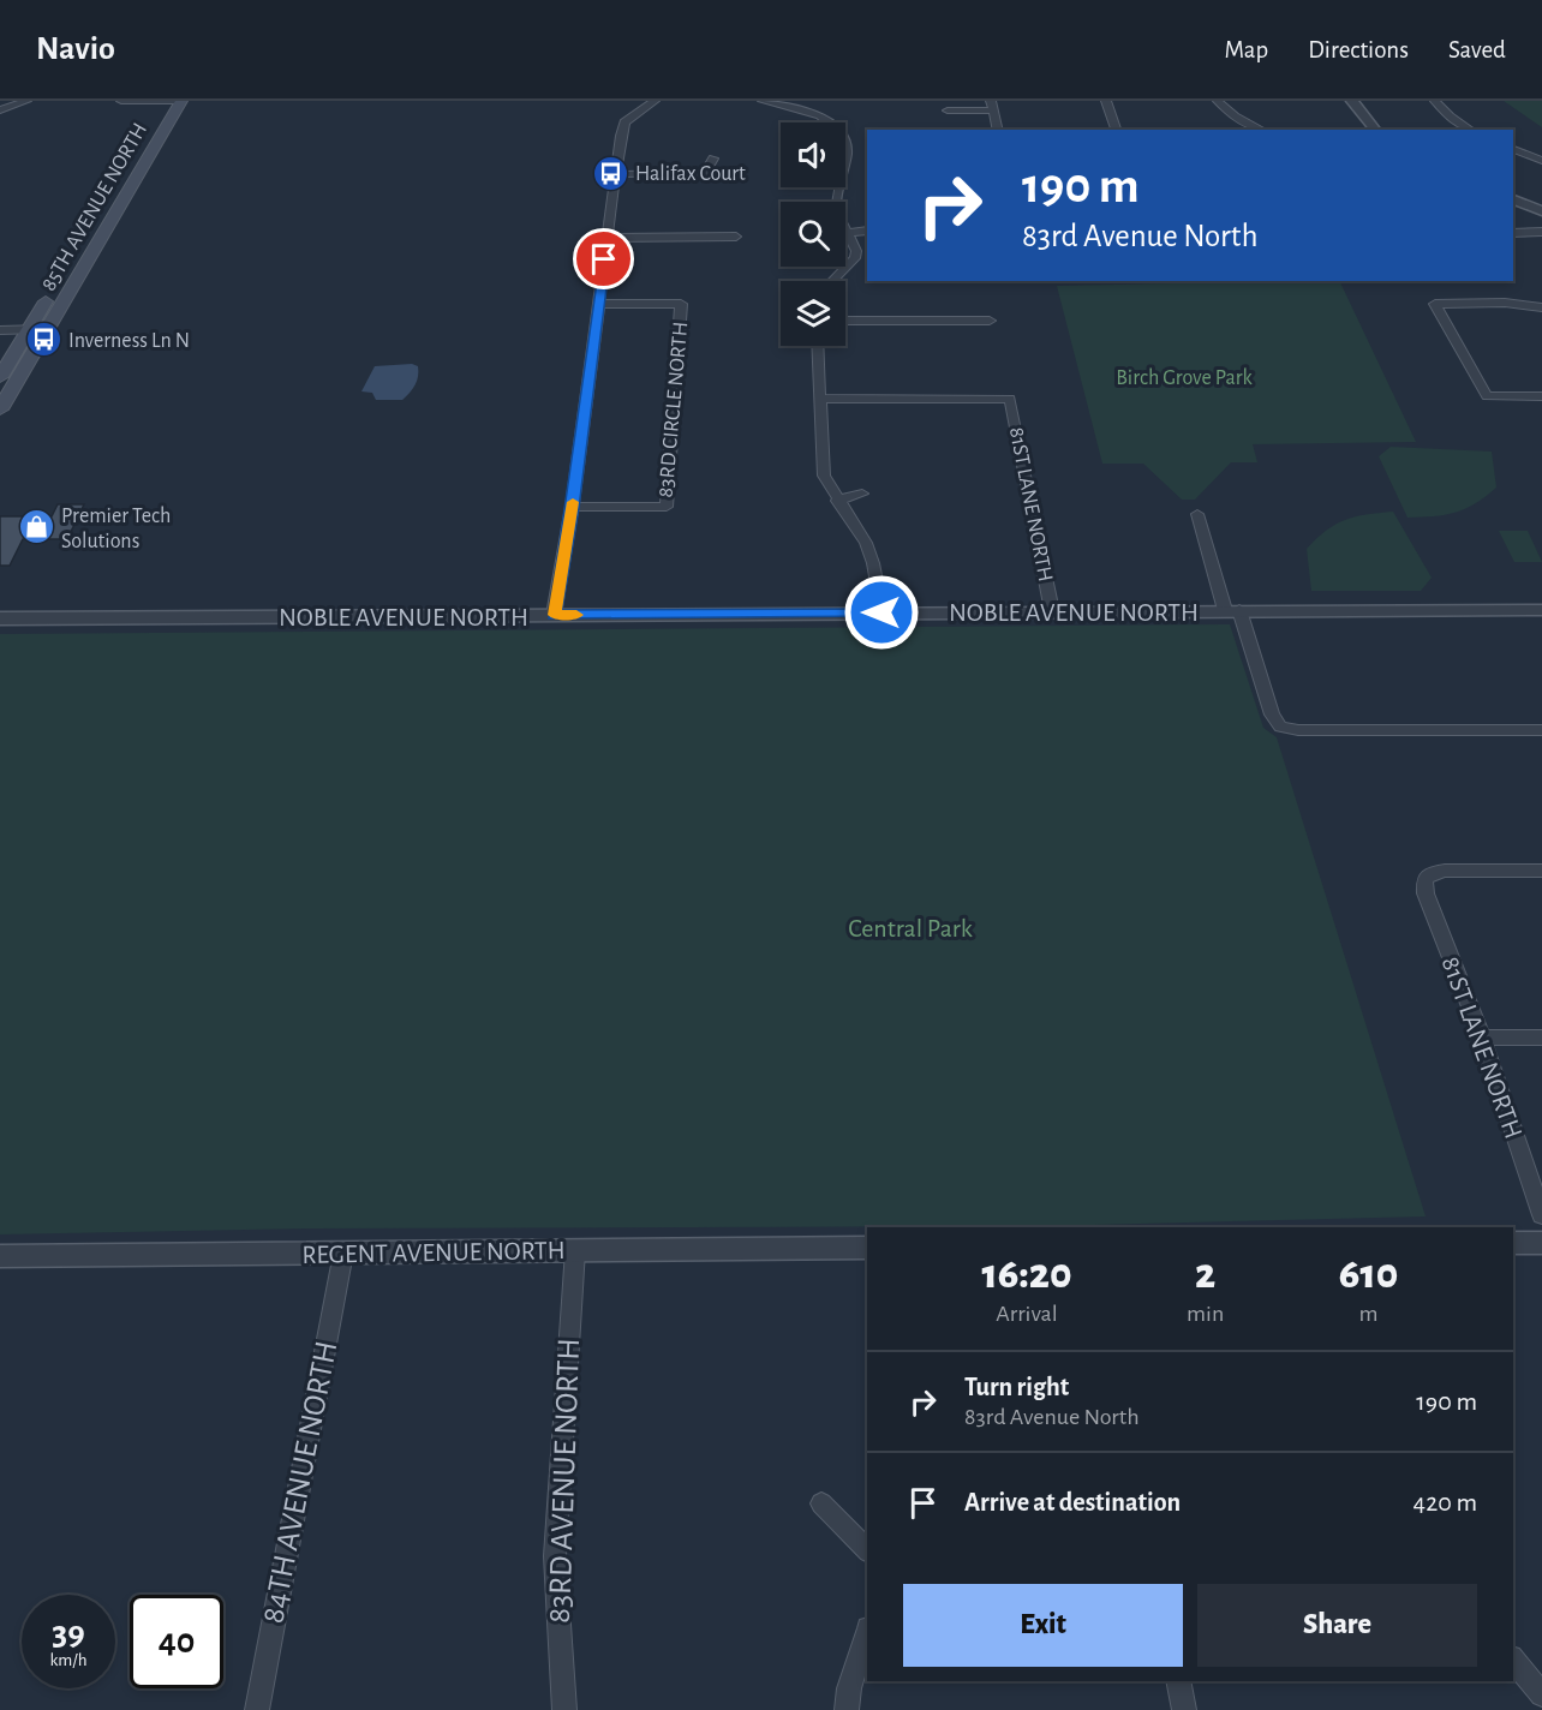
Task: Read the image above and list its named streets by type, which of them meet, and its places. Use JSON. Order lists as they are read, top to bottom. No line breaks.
{"streets":{"main road":["85TH AVENUE NORTH"],"street":["83RD CIRCLE NORTH","81ST LANE NORTH","NOBLE AVENUE NORTH","REGENT AVENUE NORTH","83RD AVENUE NORTH","84TH AVENUE NORTH"]},"crossings":[["81ST LANE NORTH","NOBLE AVENUE NORTH"],["REGENT AVENUE NORTH","83RD AVENUE NORTH"],["REGENT AVENUE NORTH","84TH AVENUE NORTH"]],"parks":["Birch Grove Park","Central Park"],"places":{"bus stop":["Halifax Court","Inverness Ln N"],"shop":["Premier Tech Solutions"]},"page":{"header":"Navio","nav":["Map","Directions","Saved"],"turn":["190 m","83rd Avenue North"],"eta":["16:20","Arrival","2","min","610","m"],"list":[{"name":"Turn right","note":"83rd Avenue North","value":"190 m"},{"name":"Arrive at destination","value":"420 m"}],"buttons":["Exit","Share"],"speed":"39 km/h","limit":"40"}}
